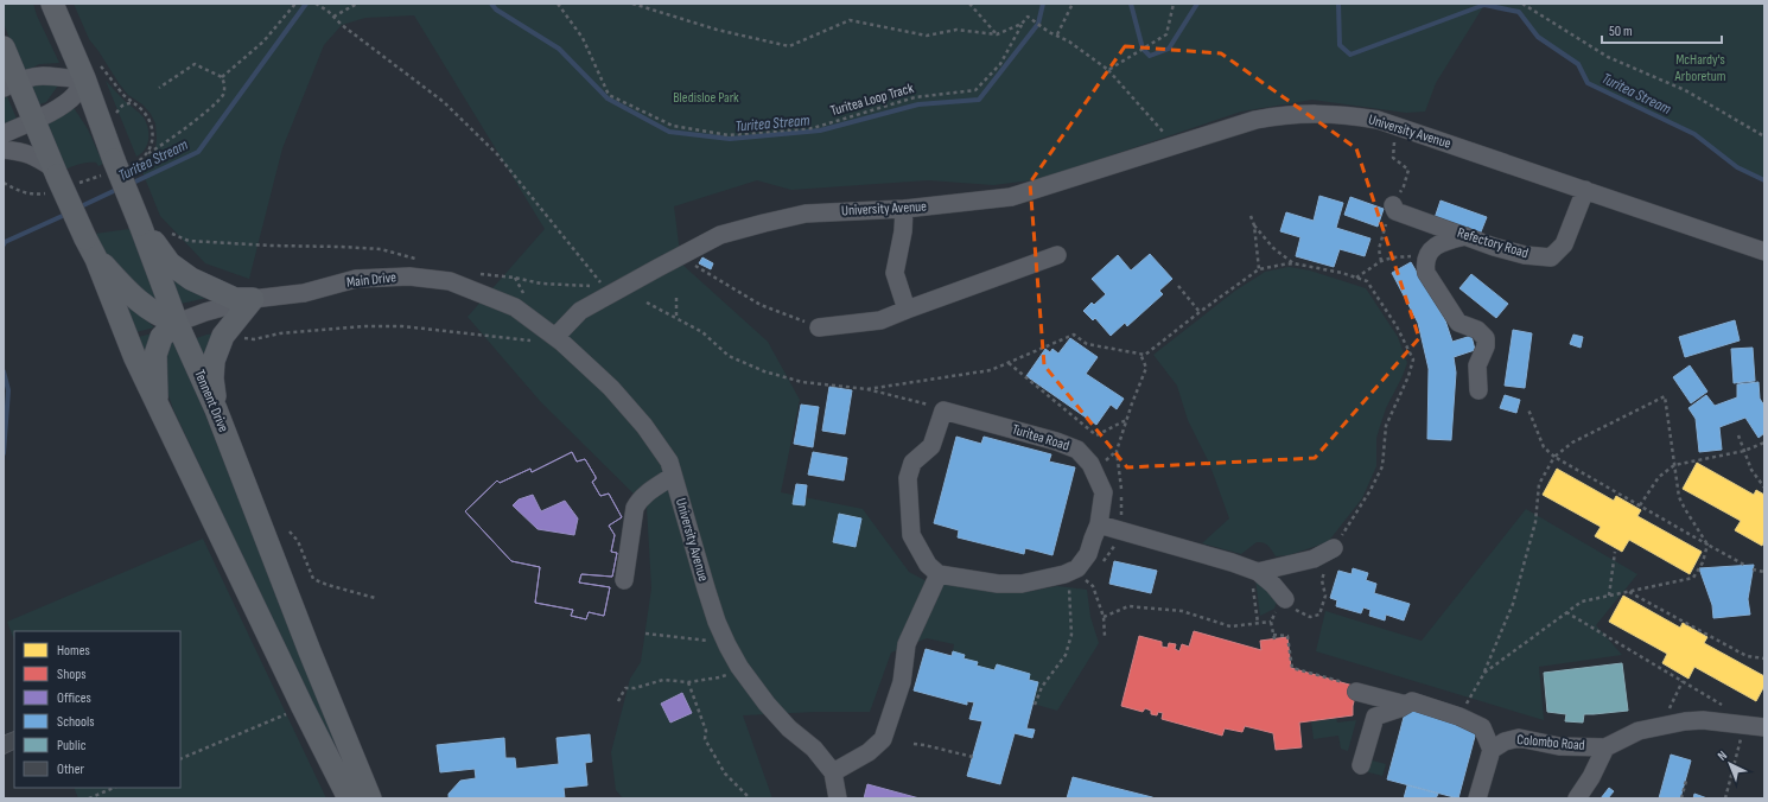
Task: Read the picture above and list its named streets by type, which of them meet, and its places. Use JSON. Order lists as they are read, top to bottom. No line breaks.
{"streets":{"main road":["Tennent Drive"],"street":["University Avenue","Refectory Road","Main Drive","Turitea Road","Colombo Road"],"path":["Turitea Loop Track"]},"crossings":[["University Avenue","Refectory Road"],["University Avenue","Main Drive"],["Main Drive","Tennent Drive"]],"water":["Turitea Stream"],"parks":["McHardy's Arboretum","Bledisloe Park"],"legend":["Homes","Shops","Offices","Schools","Public","Other"],"scale_bar":"50 m","north":"top left"}
